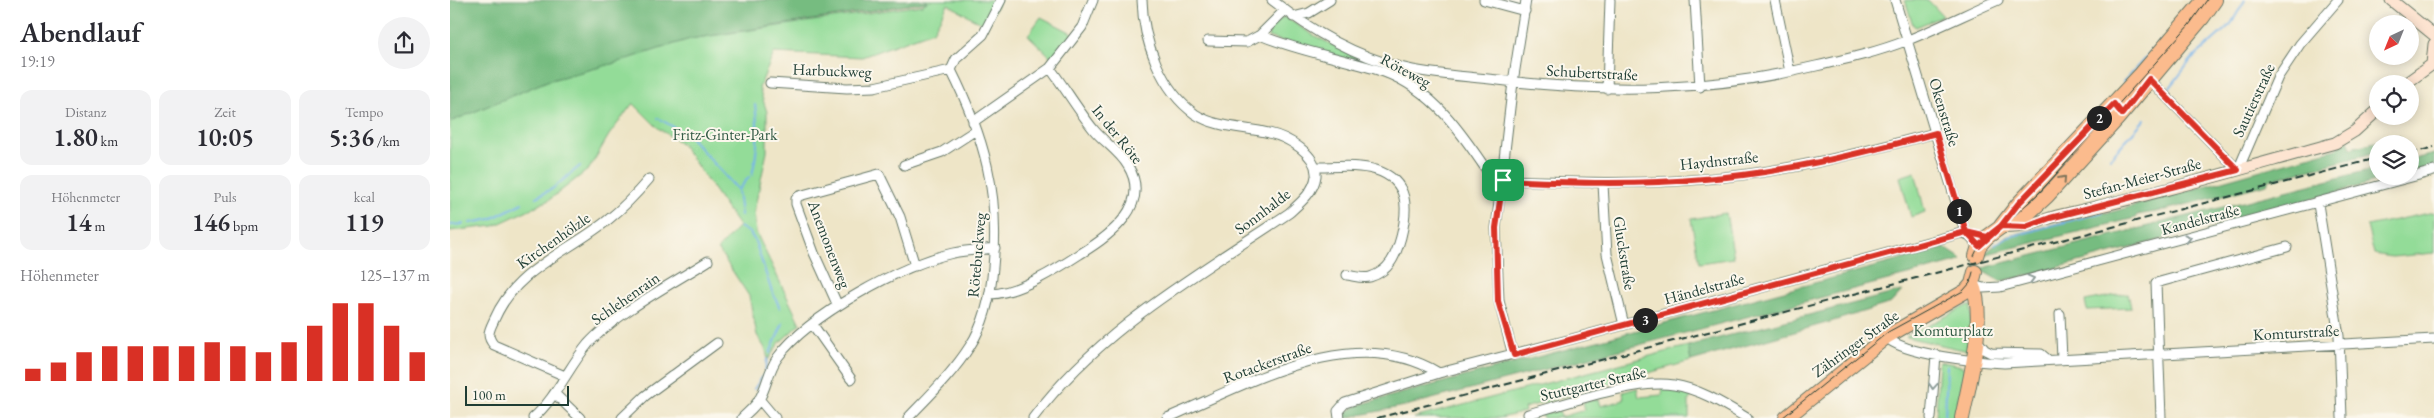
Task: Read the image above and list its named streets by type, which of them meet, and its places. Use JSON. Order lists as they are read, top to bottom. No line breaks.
{"streets":{"main road":["Stefan-Meier-Straße","Zähringer Straße"],"street":["Harbuckweg","Röteweg","Schubertstraße","Sautierstraße","Okenstraße","In der Röte","Haydnstraße","Sonnhalde","Kandelstraße","Kirchenhölzle","Anemonenweg","Gluckstraße","Rötebuckweg","Händelstraße","Schlehenrain","Komturstraße","Rotackerstraße","Stuttgarter Straße"]},"crossings":[["Harbuckweg","Rötebuckweg"],["Röteweg","Haydnstraße"],["Schubertstraße","Okenstraße"],["Sautierstraße","Stefan-Meier-Straße"],["Okenstraße","Haydnstraße"],["Okenstraße","Händelstraße"],["In der Röte","Rötebuckweg"],["Haydnstraße","Gluckstraße"],["Kandelstraße","Zähringer Straße"],["Kirchenhölzle","Schlehenrain"],["Gluckstraße","Händelstraße"],["Händelstraße","Rotackerstraße"]],"one_way":["Kandelstraße"],"parks":["Fritz-Ginter-Park","Komturplatz"],"scale_bar":"100 m","north":"bottom left","page":{"heading":["Abendlauf","19:19"],"stats":[["Distanz","1.80 km"],["Zeit","10:05"],["Tempo","5:36 /km"],["Höhenmeter","14 m"],["Puls","146 bpm"],["kcal","119"]],"pins":["2","1","3"],"chart":["Höhenmeter","125–137 m"],"scale":"100 m"}}
